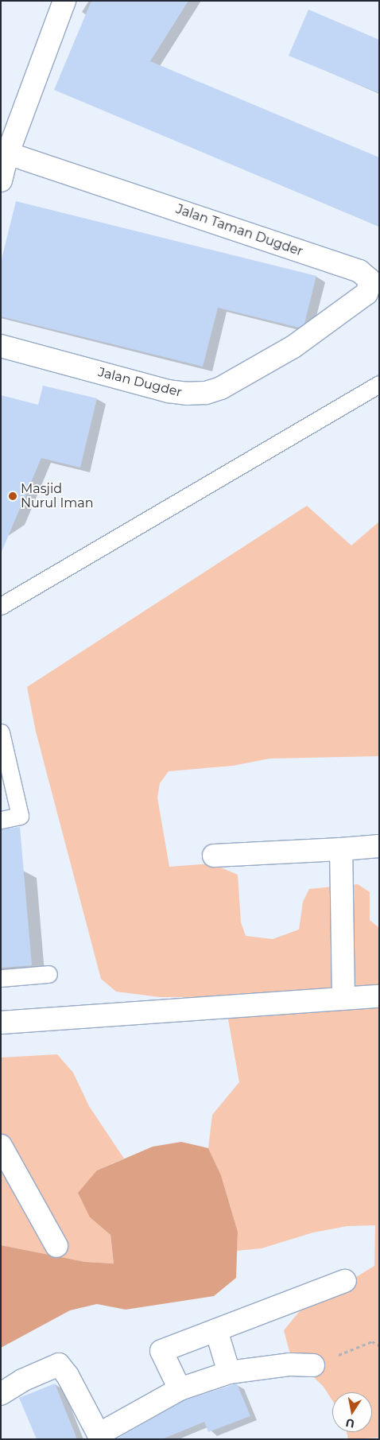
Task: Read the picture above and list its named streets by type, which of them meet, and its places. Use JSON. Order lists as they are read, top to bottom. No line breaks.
{"streets":{"street":["Jalan Taman Dugder","Jalan Dugder"]},"crossings":[["Jalan Taman Dugder","Jalan Dugder"]],"places":["Masjid Nurul Iman"],"north":"bottom"}
